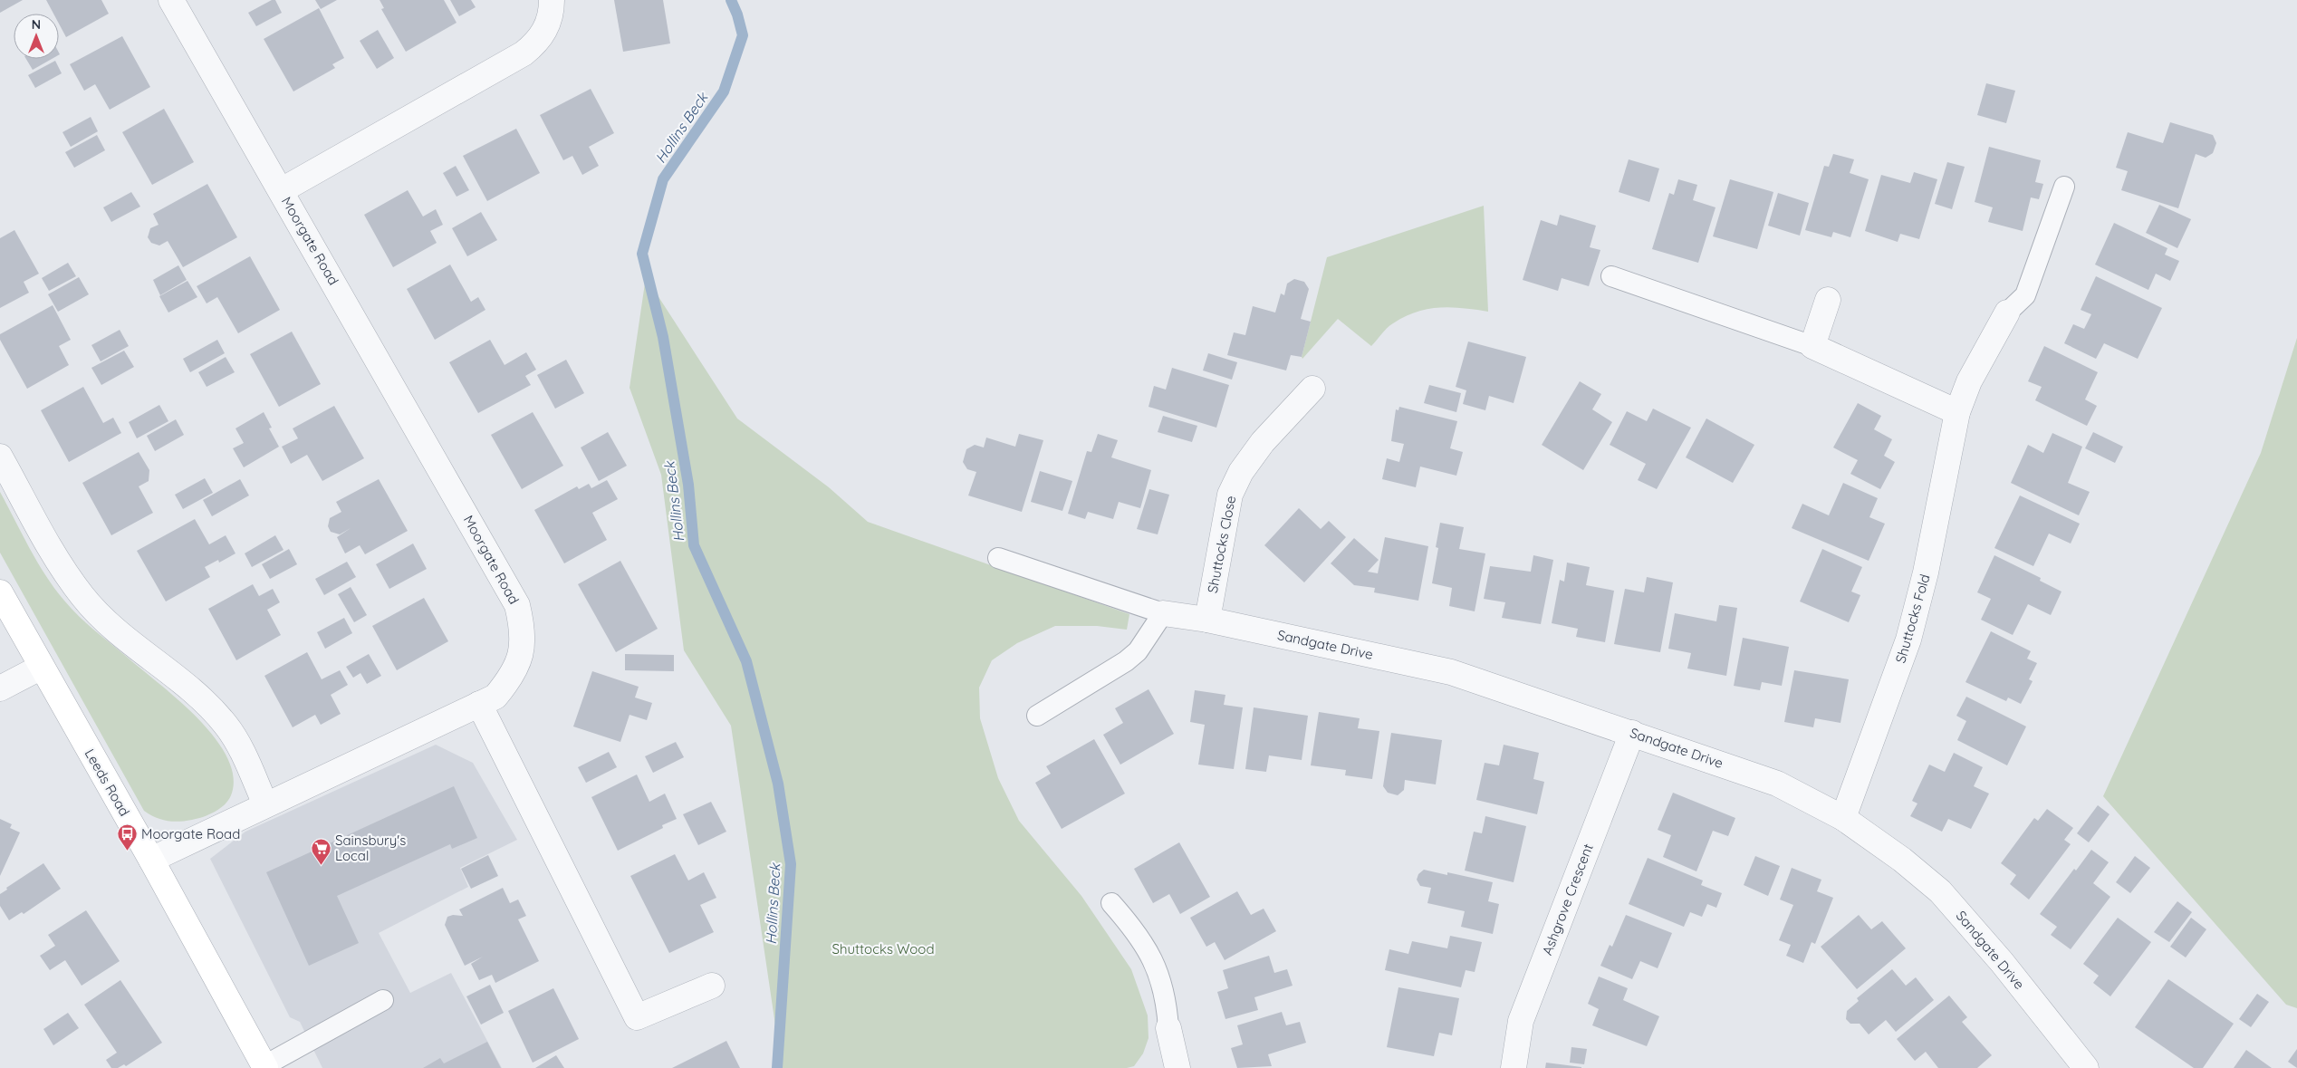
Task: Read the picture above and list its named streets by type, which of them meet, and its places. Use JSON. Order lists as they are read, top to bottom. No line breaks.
{"streets":{"main road":["Leeds Road"],"street":["Moorgate Road","Shuttocks Close","Shuttocks Fold","Sandgate Drive","Ashgrove Crescent"]},"crossings":[["Moorgate Road","Leeds Road"],["Shuttocks Close","Sandgate Drive"],["Shuttocks Fold","Sandgate Drive"],["Sandgate Drive","Ashgrove Crescent"]],"water":["Hollins Beck"],"parks":["Shuttocks Wood"],"places":{"bus stop":["Moorgate Road"],"supermarket":["Sainsbury's Local"]},"north":"top"}
